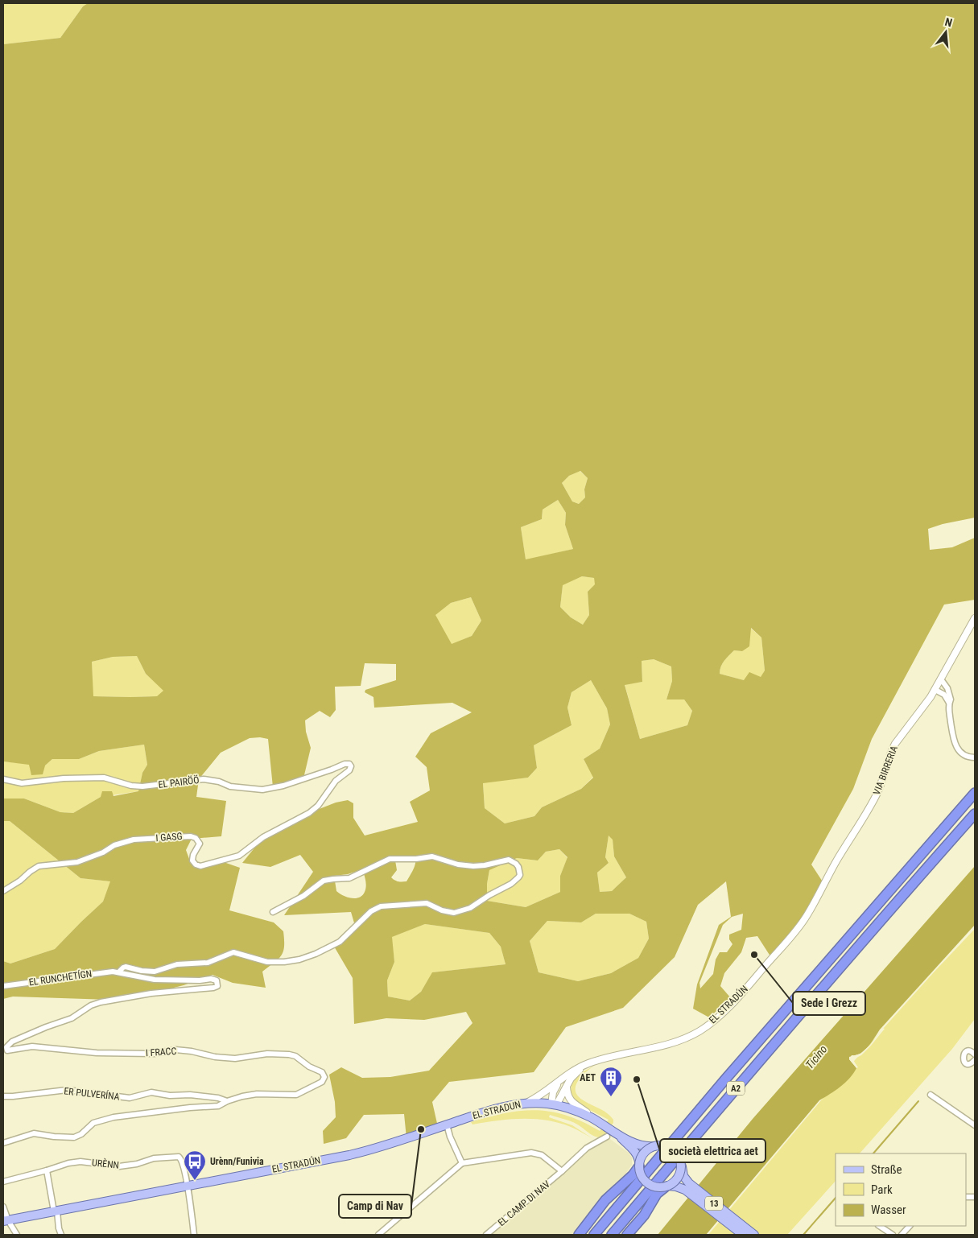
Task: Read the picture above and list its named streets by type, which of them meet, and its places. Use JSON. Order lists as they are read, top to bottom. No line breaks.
{"streets":{"highway":["A2"],"main road":["EL STRADÚN","EL STRADUN","13"],"street":["VIA BIRRERIA","EL PAIRÖÖ","I GASG","EL RUNCHETÍGN","I FRACC","ER PULVERÍNA","URÈNN","EL CAMP DI NAV"]},"crossings":[["VIA BIRRERIA","EL STRADÚN"],["EL PAIRÖÖ","I GASG"],["EL RUNCHETÍGN","I FRACC"],["EL STRADÚN","EL STRADUN"],["EL STRADÚN","URÈNN"],["I FRACC","ER PULVERÍNA"]],"water":["Ticino"],"places":{"other":["Sede I Grezz","società elettrica aet","Camp di Nav"],"building":["AET"],"bus stop":["Urènn/Funivia"]},"legend":["Straße","Park","Wasser"],"north":"top"}
